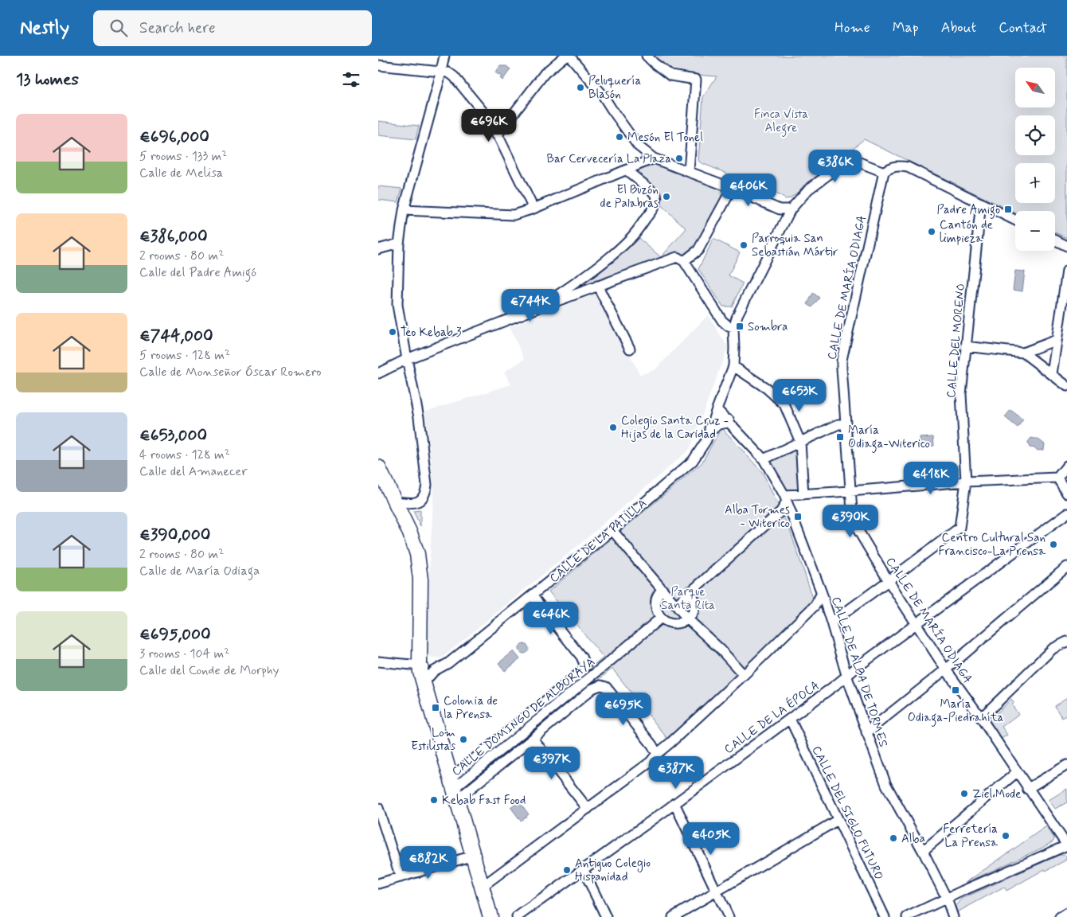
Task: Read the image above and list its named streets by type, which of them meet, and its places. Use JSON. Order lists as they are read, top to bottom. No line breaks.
{"streets":{"street":["CALLE DE MARÍA ODIAGA","CALLE DEL MORENO","CALLE DE LA PATILLA","CALLE DE ALBA DE TORMES","CALLE DOMINGO DE ALBORAYA","CALLE DE LA ÉPOCA","CALLE DEL SIGLO FUTURO"]},"crossings":[["CALLE DE MARÍA ODIAGA","CALLE DEL MORENO"],["CALLE DE MARÍA ODIAGA","CALLE DE LA ÉPOCA"],["CALLE DEL MORENO","CALLE DE ALBA DE TORMES"],["CALLE DE LA PATILLA","CALLE DE ALBA DE TORMES"],["CALLE DE LA PATILLA","CALLE DOMINGO DE ALBORAYA"],["CALLE DE ALBA DE TORMES","CALLE DE LA ÉPOCA"],["CALLE DE LA ÉPOCA","CALLE DEL SIGLO FUTURO"]],"parks":["Finca Vista Alegre","Parque Santa Rita"],"places":{"other":["Peluquería Blasón","Mesón El Tonel","Bar Cervecería La Plaza","El Buzón de Palabras","Cantón de limpieza","Parroquia San Sebastián Mártir","Teo Kebab 3","Colegio Santa Cruz - Hijas de la Caridad","Centro Cultural San Francisco-La Prensa","Lom Estilistas","Ziel Mode","Kebab Fast Food","Ferretería La Prensa","Alba","Antiguo Colegio Hispanidad"],"transit":["Padre Amigo","Sombra","María Odiaga-Witerico","Alba Tormes - Witerico","María Odiaga-Piedrahíta","Colonia de la Prensa"]},"north":"top left","page":{"header":"Nestly","search":"Search here","nav":["Home","Map","About","Contact"],"heading":"13 homes","map_buttons":["+","−"],"list":[{"name":"€696,000","note":"5 rooms · 133 m² · Calle de Melisa"},{"name":"€386,000","note":"2 rooms · 80 m² · Calle del Padre Amigó"},{"name":"€744,000","note":"5 rooms · 128 m² · Calle de Monseñor Óscar Romero"},{"name":"€653,000","note":"4 rooms · 128 m² · Calle del Amanecer"},{"name":"€390,000","note":"2 rooms · 80 m² · Calle de María Odiaga"},{"name":"€695,000","note":"3 rooms · 104 m² · Calle del Conde de Morphy"}],"price":["€696K","€386K","€406K","€744K","€653K","€418K","€390K","€646K","€695K","€397K","€387K","€405K","€882K"]}}
